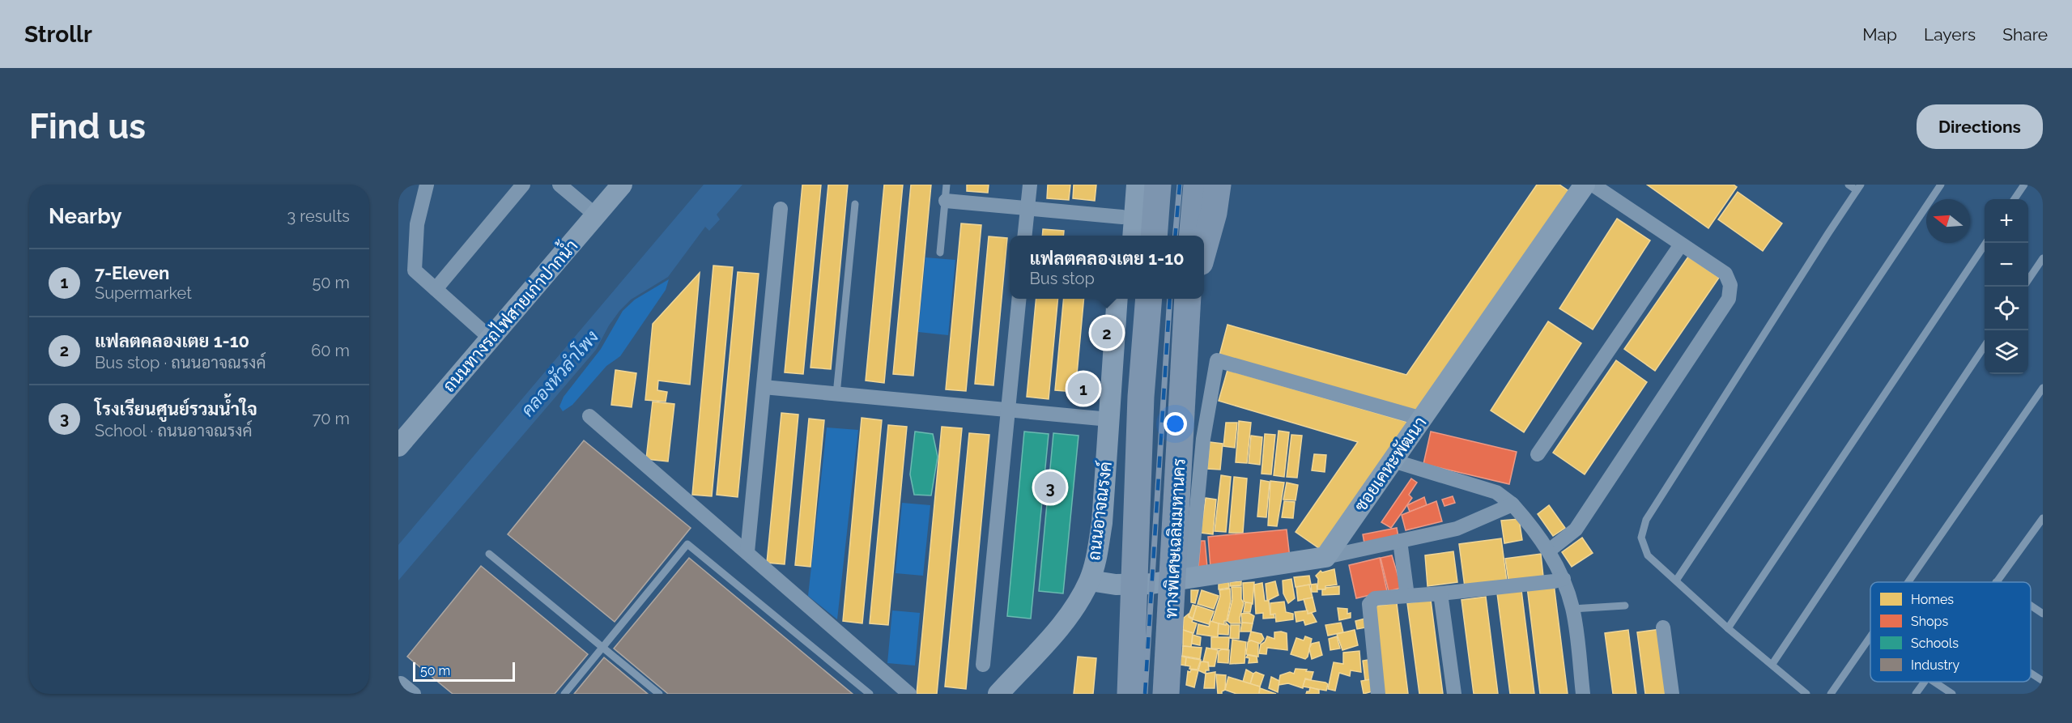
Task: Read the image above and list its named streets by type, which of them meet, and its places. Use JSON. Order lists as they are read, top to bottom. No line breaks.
{"streets":{"highway":["ทางพิเศษเฉลิมมหานคร"],"street":["ถนนทางรถไฟสายเก่าปากน้ำ","ซอยเคหะพัฒนา","ถนนอาจณรงค์"]},"water":["คลองหัวลำโพง"],"legend":["Homes","Shops","Schools","Industry"],"scale_bar":"50 m","north":"left","page":{"header":"Strollr","nav":["Map","Layers","Share"],"buttons":"Directions","title":"Find us","heading":["Nearby","3 results"],"map_buttons":["+","−"],"popup":["แฟลตคลองเตย 1-10","Bus stop"],"list":[{"mark":"1","name":"7-Eleven","note":"Supermarket","value":"50 m"},{"mark":"2","name":"แฟลตคลองเตย 1-10","note":"Bus stop · ถนนอาจณรงค์","value":"60 m"},{"mark":"3","name":"โรงเรียนศูนย์รวมน้ำใจ","note":"School · ถนนอาจณรงค์","value":"70 m"}],"pins":["2","1","3"],"scale":"50 m"}}
